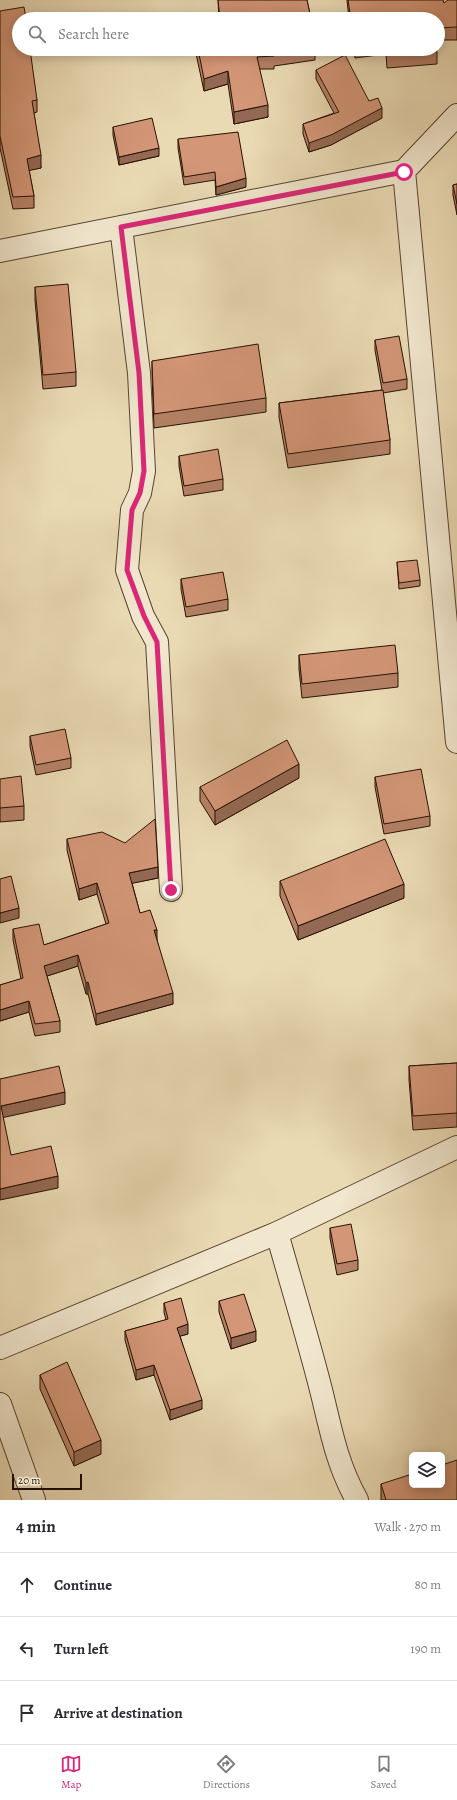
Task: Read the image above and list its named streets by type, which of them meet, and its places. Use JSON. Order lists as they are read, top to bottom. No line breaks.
{"scale_bar":"20 m","page":{"search":"Search here","scale":"20 m","heading":["4 min","Walk · 270 m"],"list":[["Continue","80 m"],["Turn left","190 m"],"Arrive at destination"],"nav":["Map","Directions","Saved"]}}
